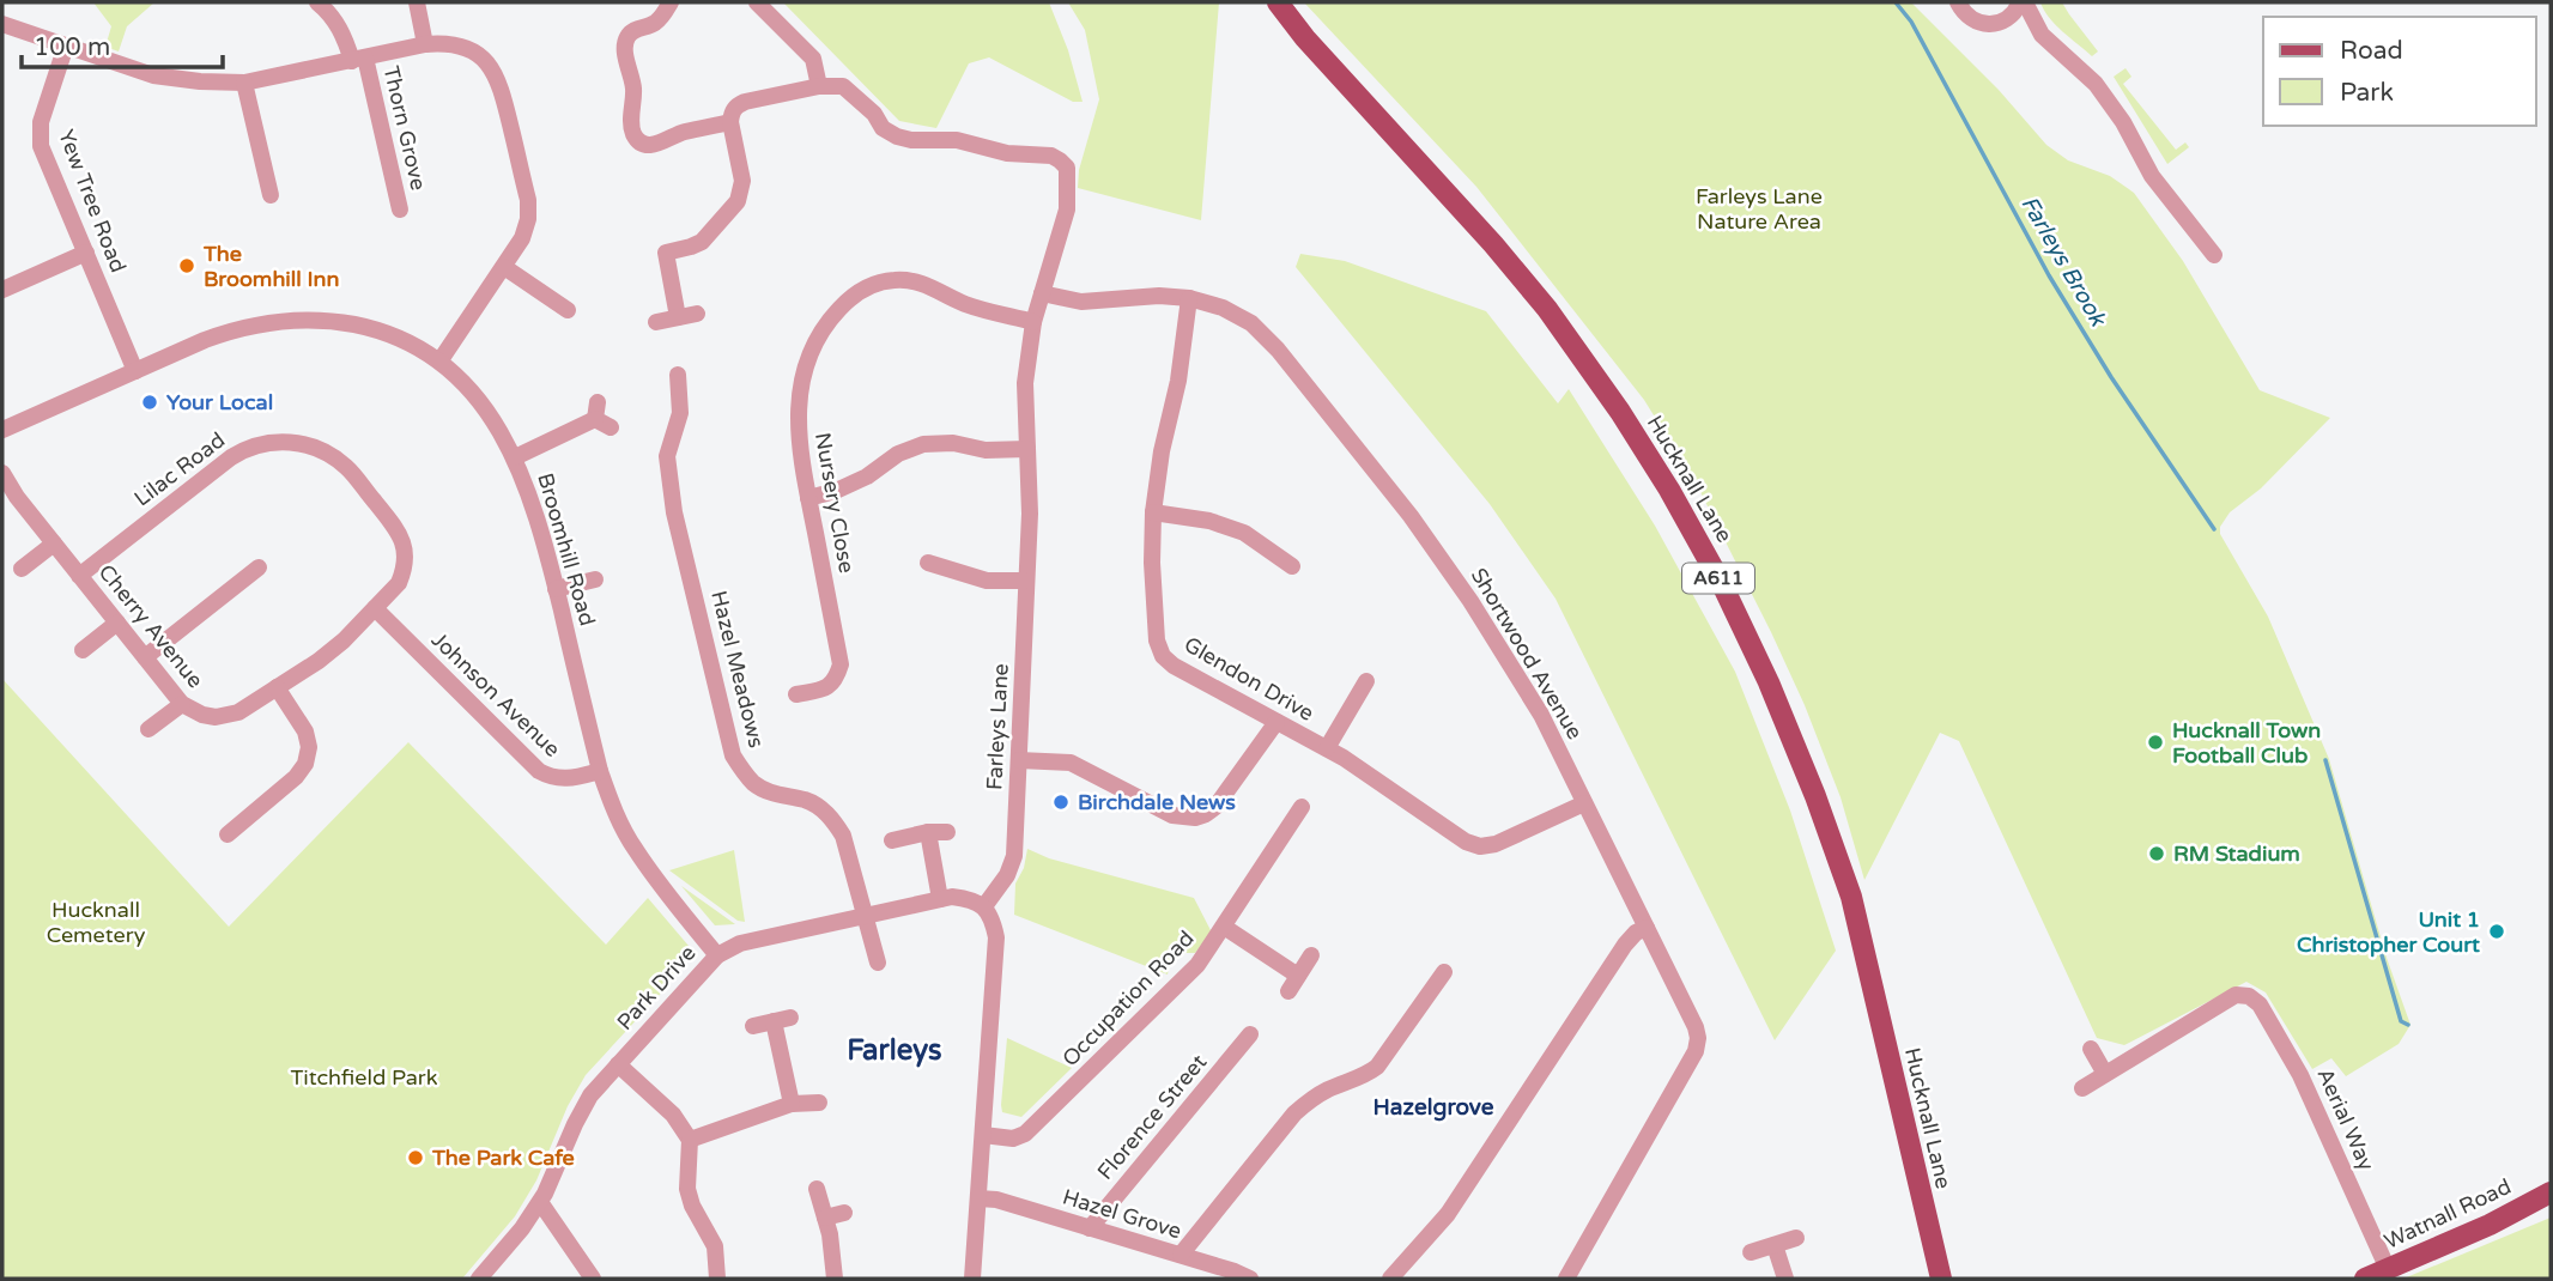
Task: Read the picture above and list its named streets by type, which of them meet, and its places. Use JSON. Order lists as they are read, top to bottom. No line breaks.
{"streets":{"main road":["Hucknall Lane","A611","Watnall Road"],"street":["Thorn Grove","Yew Tree Road","Lilac Road","Nursery Close","Broomhill Road","Cherry Avenue","Shortwood Avenue","Hazel Meadows","Glendon Drive","Johnson Avenue","Farleys Lane","Park Drive","Occupation Road","Florence Street","Aerial Way","Hazel Grove"]},"crossings":[["Yew Tree Road","Broomhill Road"],["Lilac Road","Cherry Avenue"],["Lilac Road","Johnson Avenue"],["Nursery Close","Farleys Lane"],["Broomhill Road","Johnson Avenue"],["Broomhill Road","Park Drive"],["Cherry Avenue","Johnson Avenue"],["Shortwood Avenue","Glendon Drive"],["Shortwood Avenue","Farleys Lane"],["Hazel Meadows","Park Drive"],["Farleys Lane","Park Drive"],["Florence Street","Hazel Grove"],["Aerial Way","Watnall Road"]],"districts":["Farleys","Hazelgrove"],"water":["Farleys Brook"],"parks":["Farleys Lane Nature Area","Hucknall Cemetery","Titchfield Park"],"places":["The Broomhill Inn","Your Local","Hucknall Town Football Club","Birchdale News","RM Stadium","Unit 1 Christopher Court","The Park Cafe"],"legend":["Road","Park"],"scale_bar":"100 m"}
